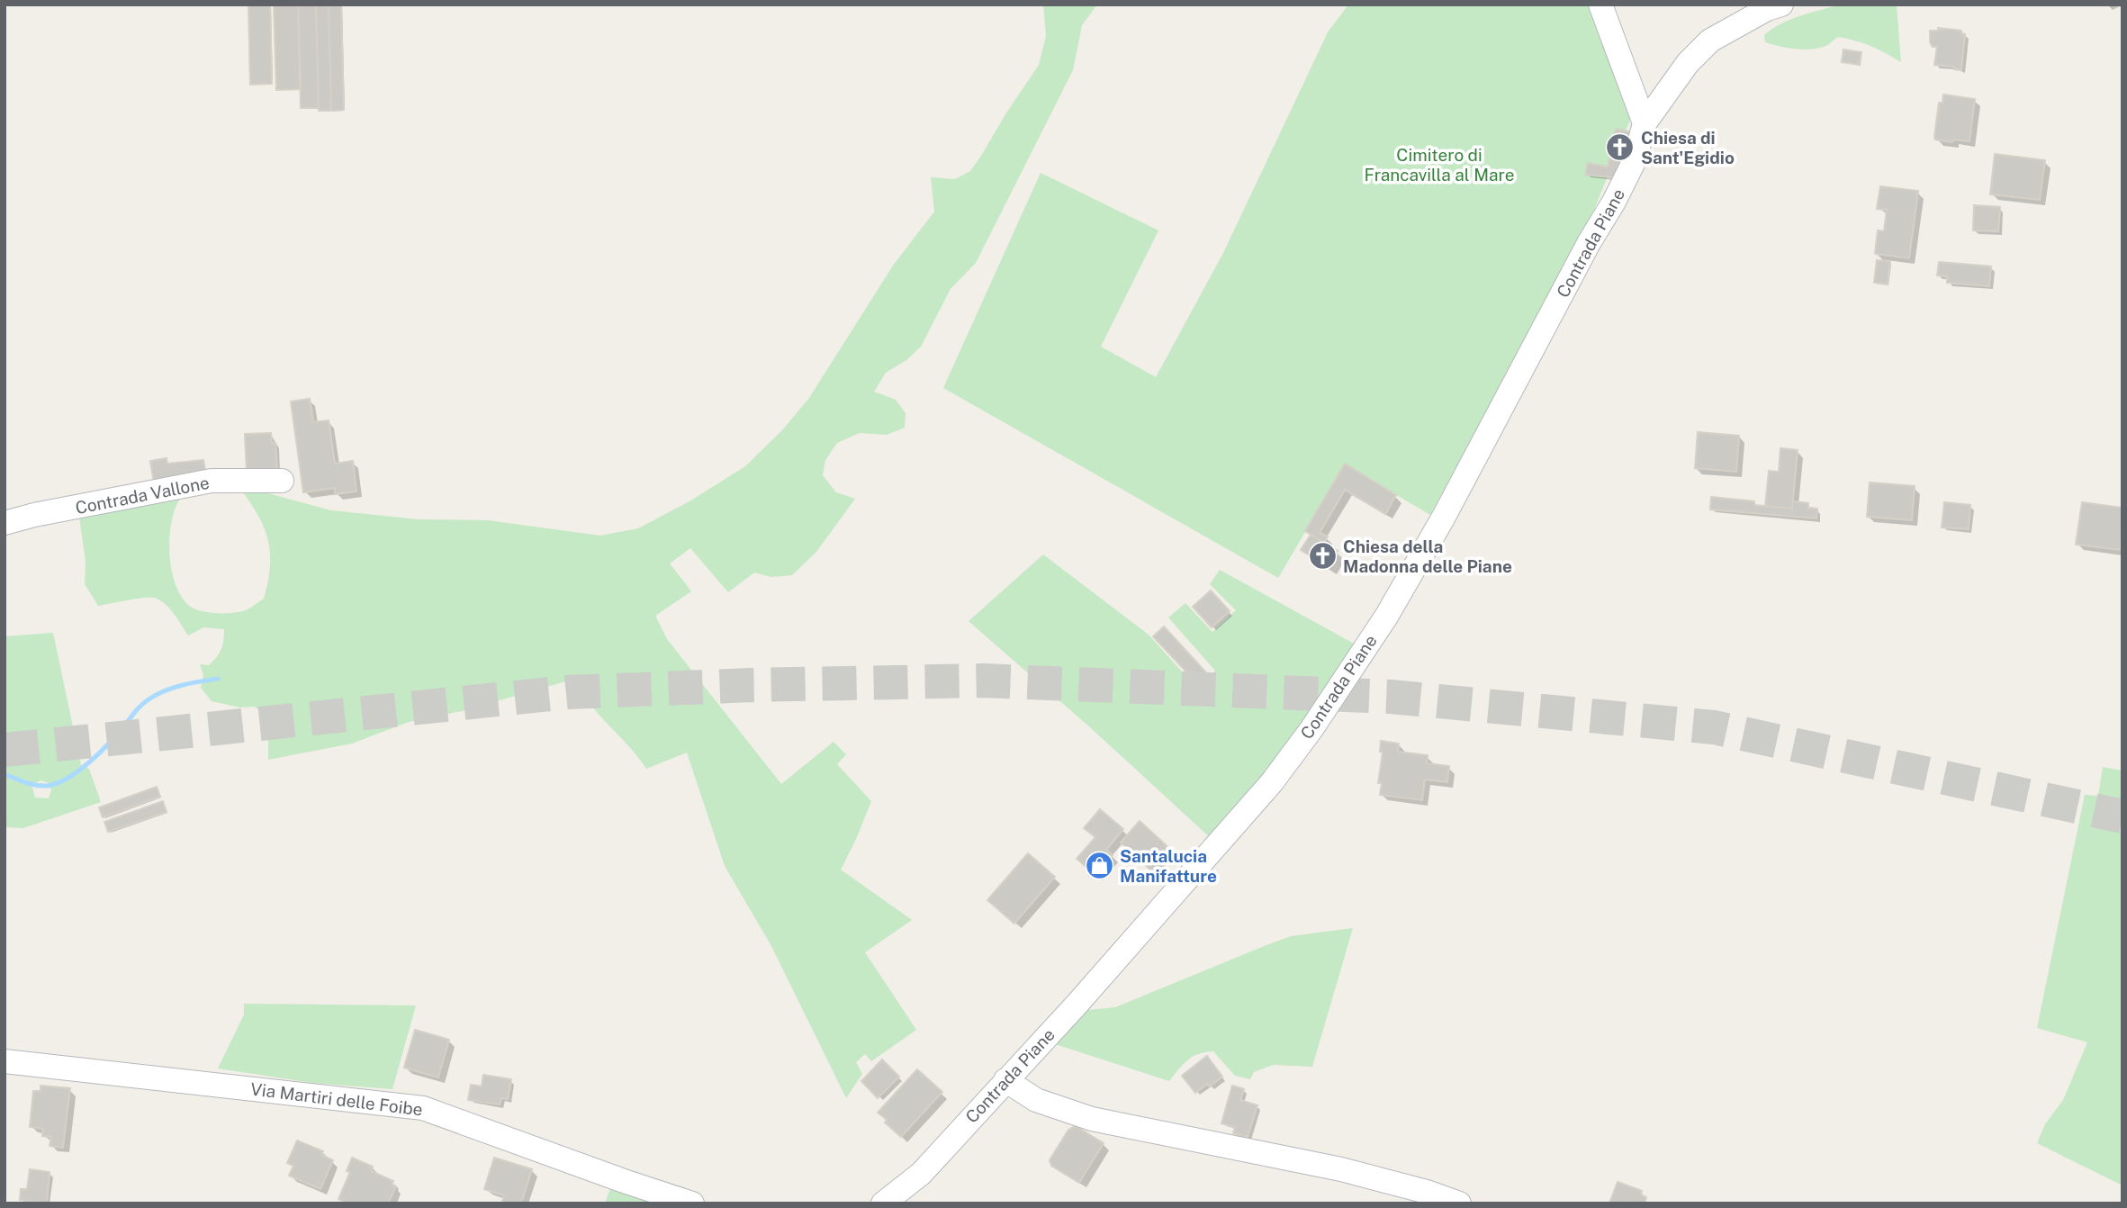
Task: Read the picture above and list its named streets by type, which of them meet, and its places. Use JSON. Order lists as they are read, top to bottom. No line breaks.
{"streets":{"street":["Contrada Piane","Contrada Vallone","Via Martiri delle Foibe"]},"parks":["Cimitero di Francavilla al Mare"],"places":{"church":["Chiesa di Sant'Egidio","Chiesa della Madonna delle Piane"],"shop":["Santalucia Manifatture"]}}
